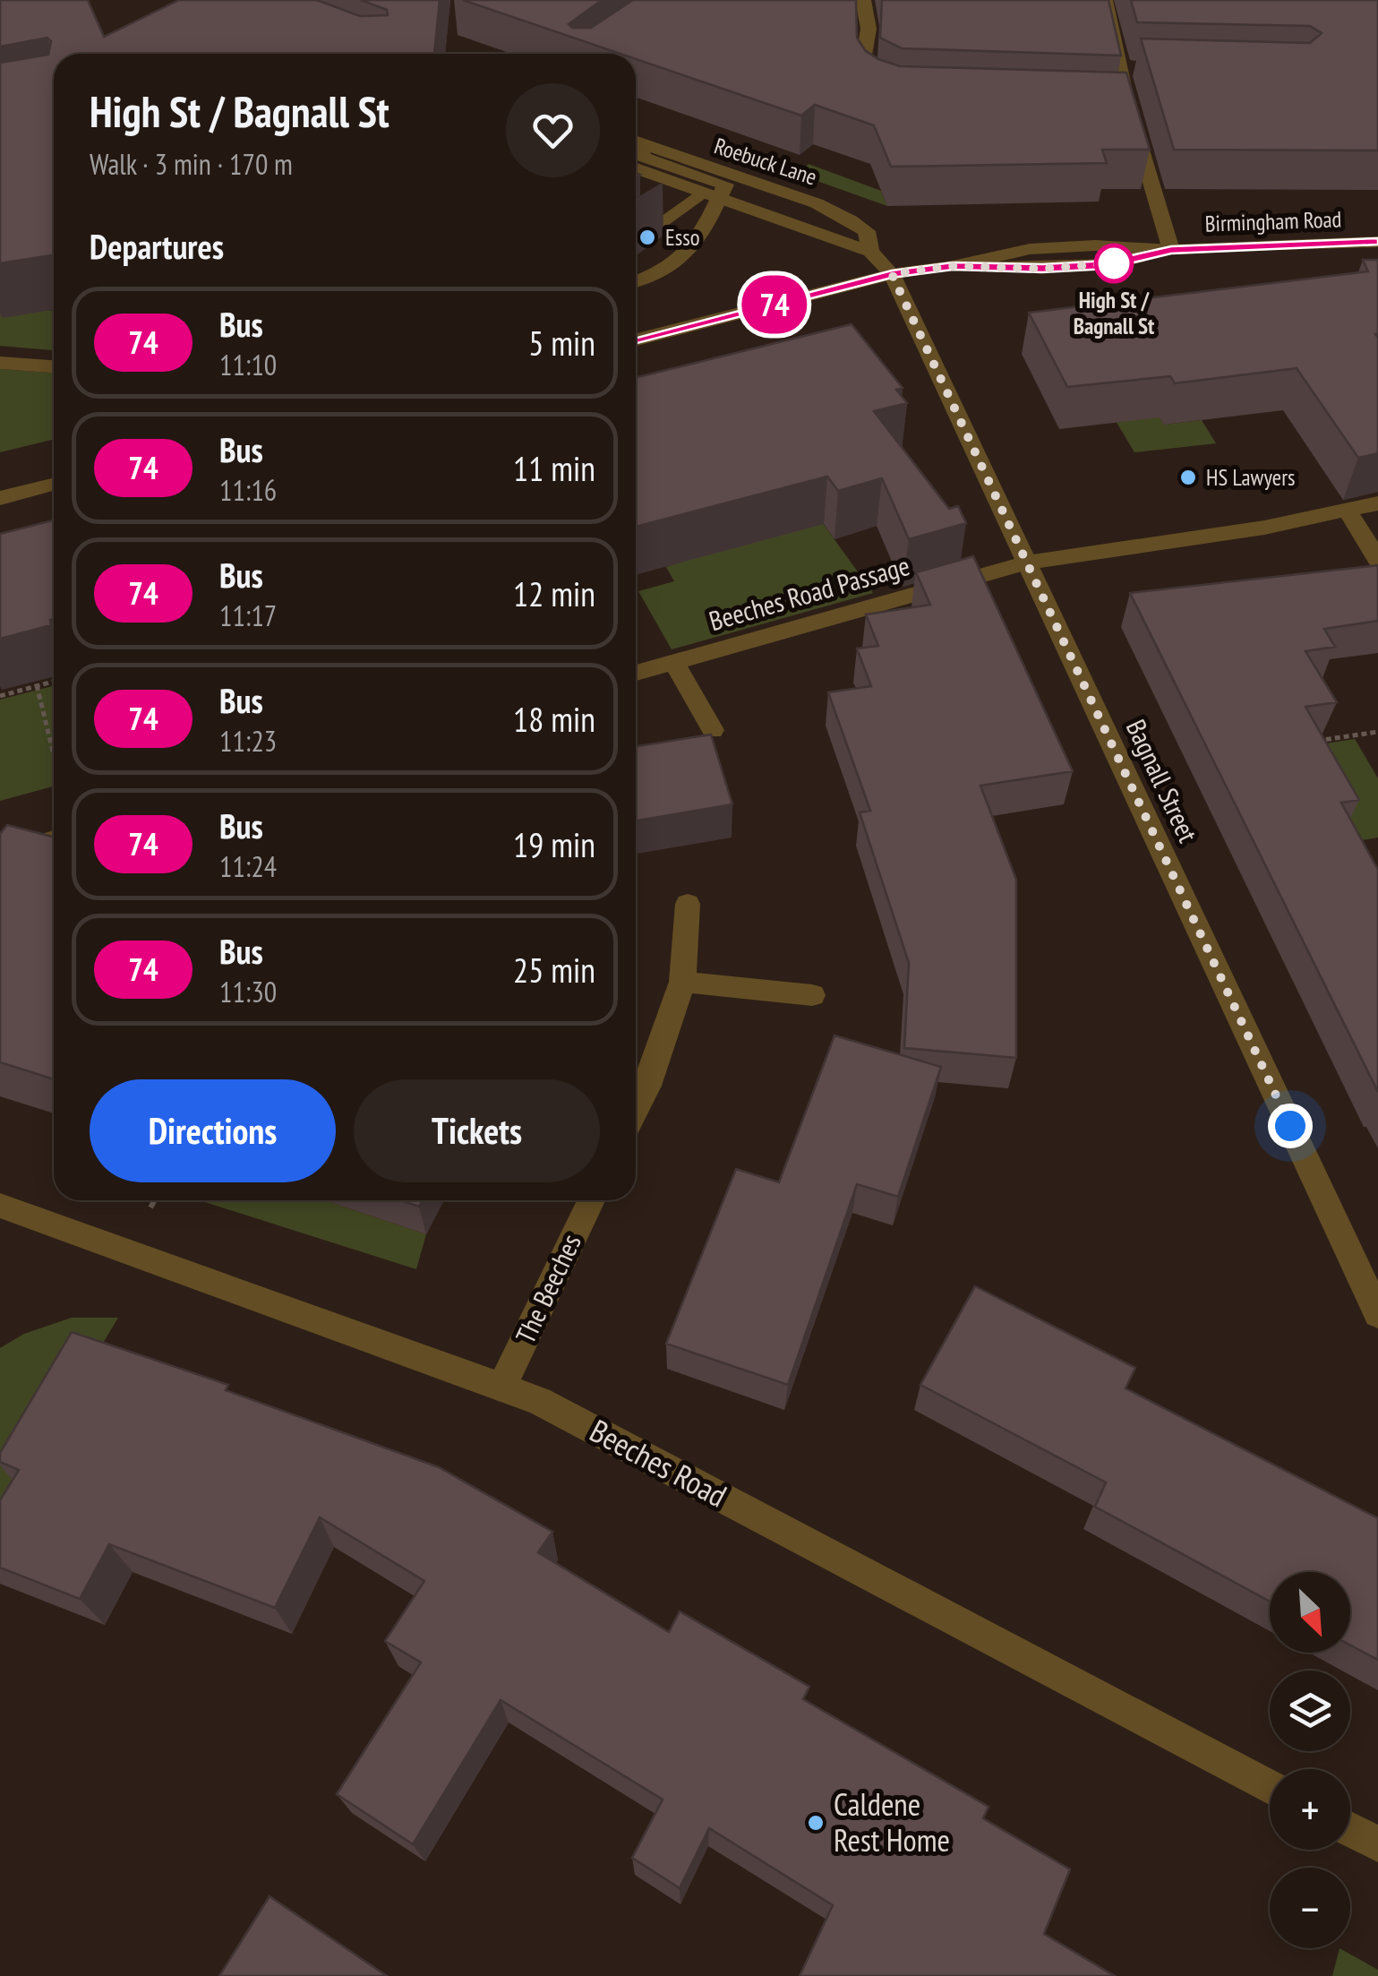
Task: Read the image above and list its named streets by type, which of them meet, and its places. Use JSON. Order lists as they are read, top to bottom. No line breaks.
{"streets":{"street":["Roebuck Lane","Birmingham Road","Beeches Road Passage","Bagnall Street","The Beeches","Beeches Road"]},"crossings":[["Roebuck Lane","Birmingham Road"],["Roebuck Lane","Bagnall Street"],["Birmingham Road","Bagnall Street"],["Beeches Road Passage","Bagnall Street"],["The Beeches","Beeches Road"]],"places":["Esso","High St / Bagnall St","HS Lawyers","Caldene Rest Home"],"lines":["bus line 74"],"north":"bottom right","page":{"on_map":"74","heading":[["High St / Bagnall St","Walk · 3 min · 170 m"],"Departures"],"list":[{"mark":"74","name":"Bus","note":"11:10","value":"5 min"},{"mark":"74","name":"Bus","note":"11:16","value":"11 min"},{"mark":"74","name":"Bus","note":"11:17","value":"12 min"},{"mark":"74","name":"Bus","note":"11:23","value":"18 min"},{"mark":"74","name":"Bus","note":"11:24","value":"19 min"},{"mark":"74","name":"Bus","note":"11:30","value":"25 min"}],"buttons":["Directions","Tickets"],"map_buttons":["+","−"]}}
